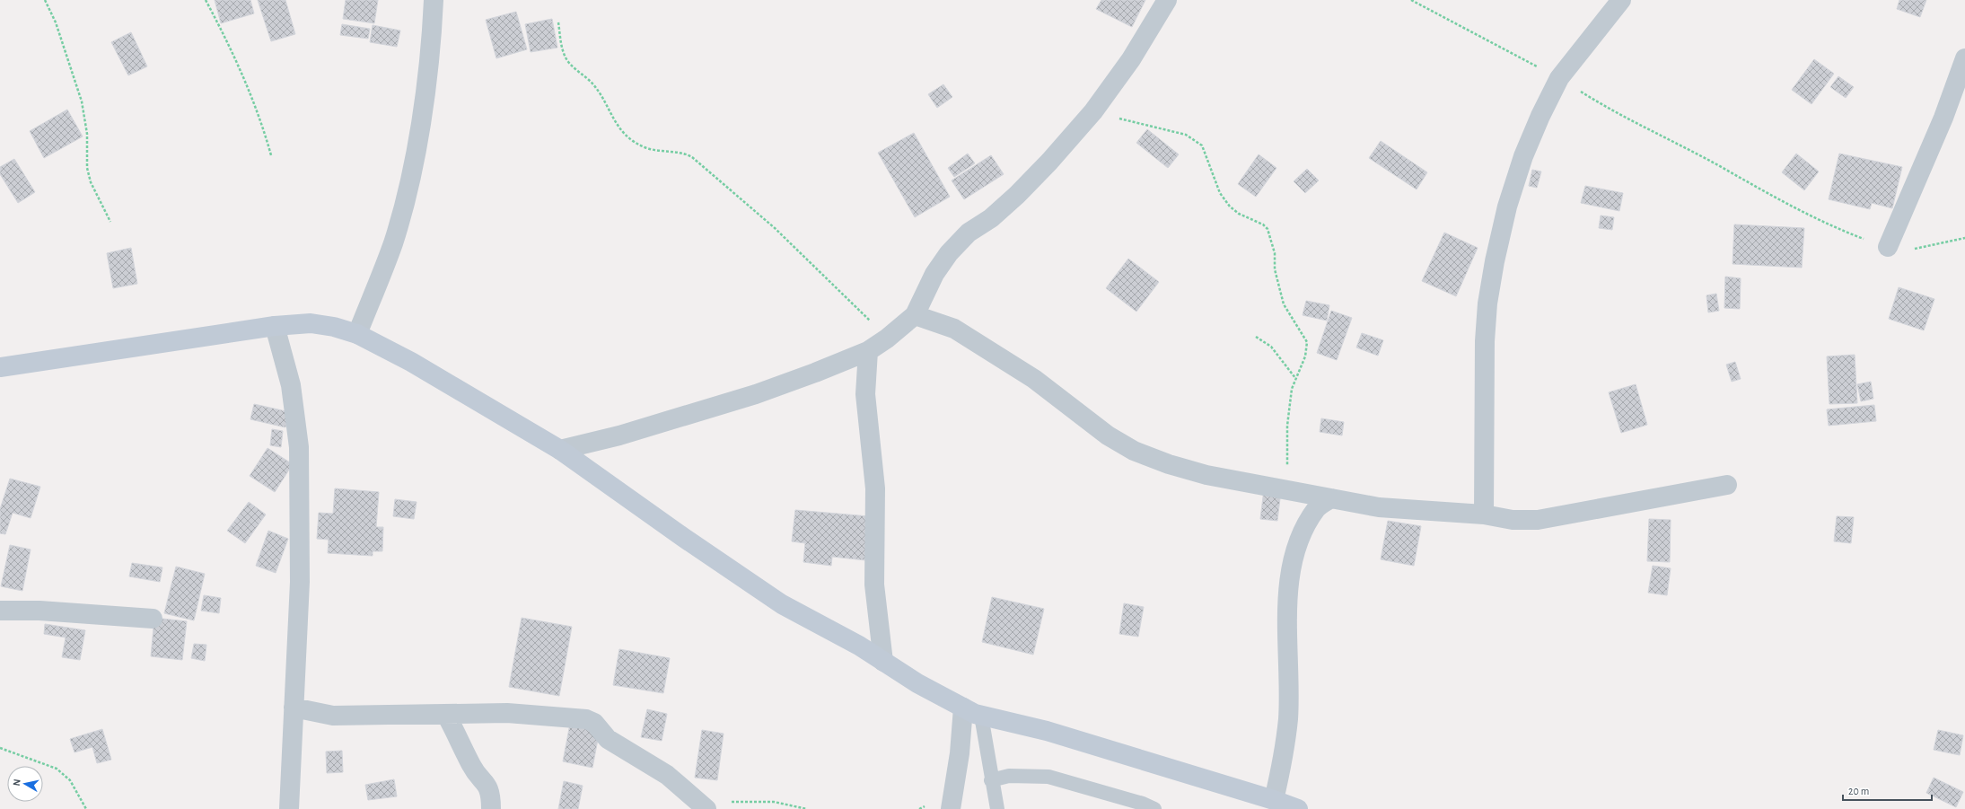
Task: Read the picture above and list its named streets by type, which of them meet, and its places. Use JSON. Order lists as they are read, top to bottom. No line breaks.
{"scale_bar":"20 m","north":"left"}
